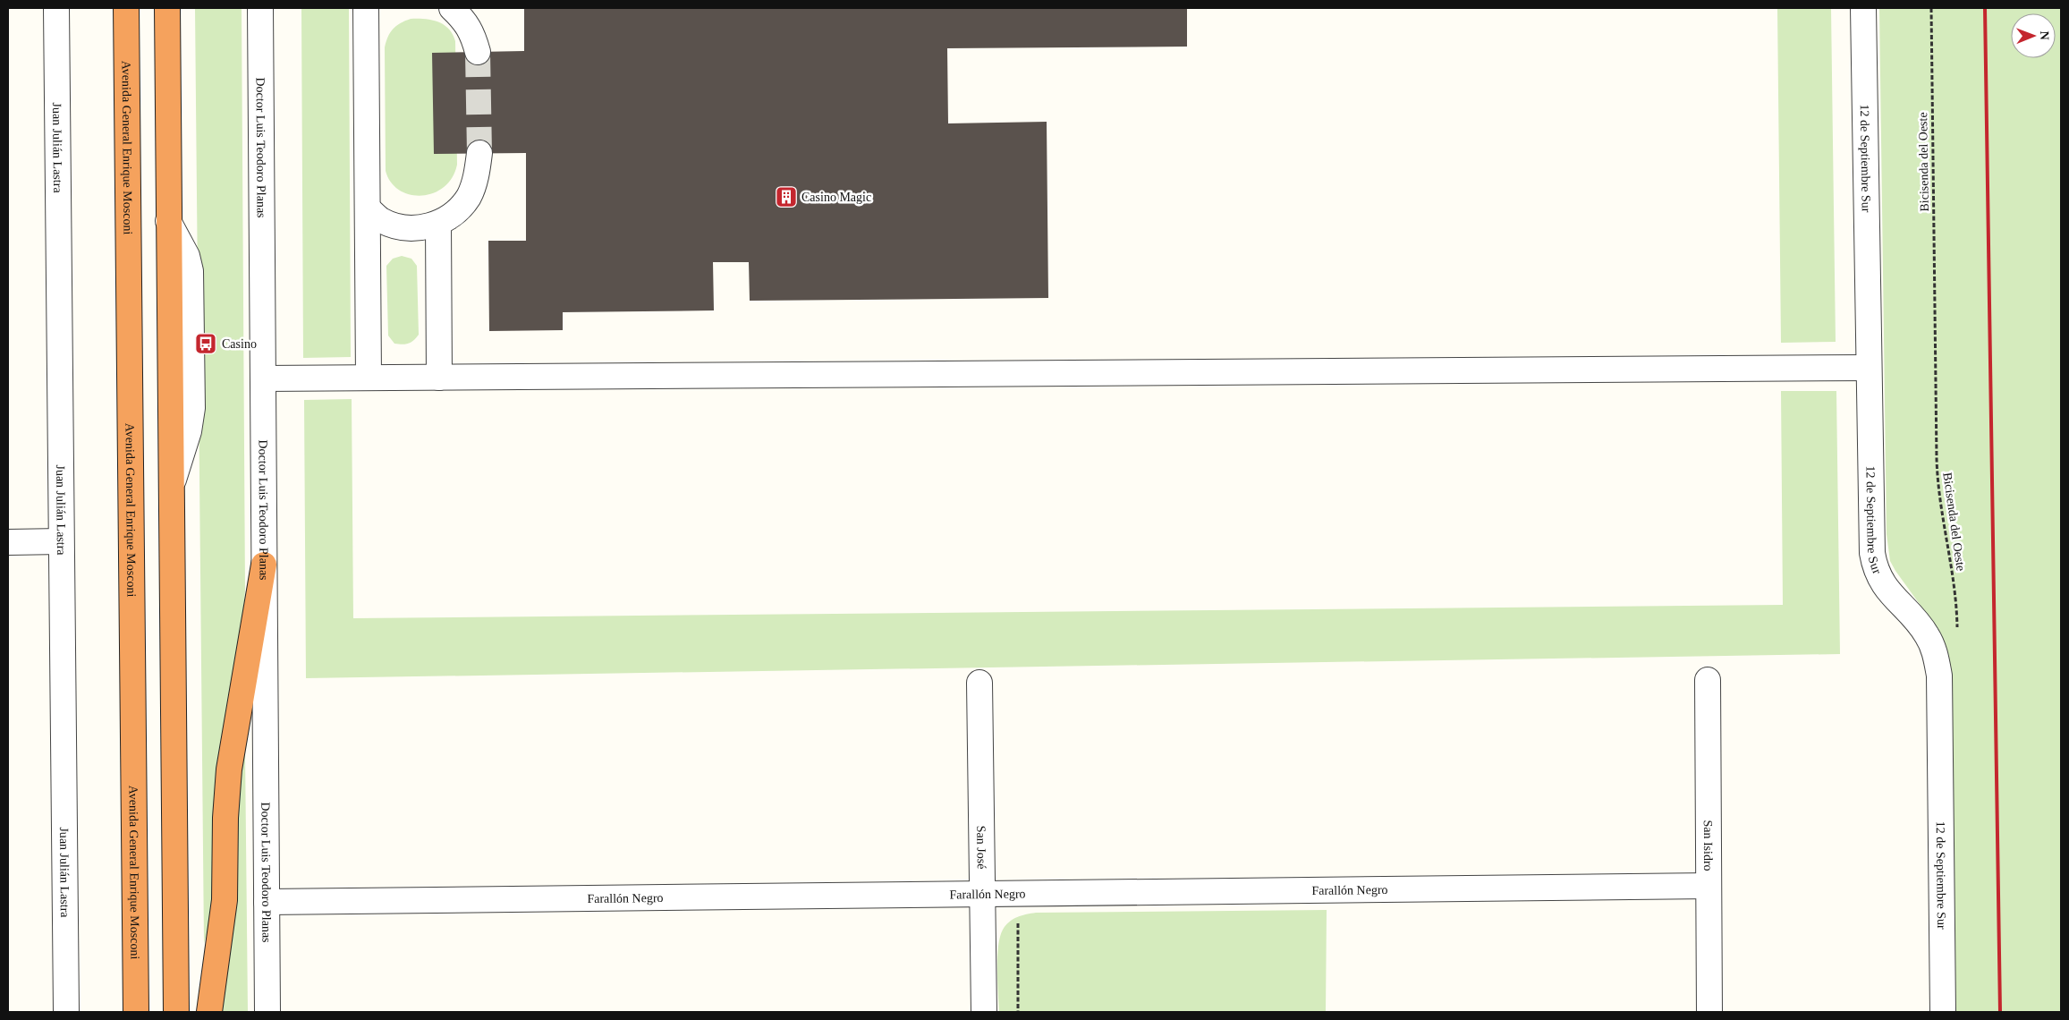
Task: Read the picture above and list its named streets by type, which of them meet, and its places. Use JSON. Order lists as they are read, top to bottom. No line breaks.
{"streets":{"highway":["Avenida General Enrique Mosconi"],"street":["Juan Julián Lastra","Doctor Luis Teodoro Planas","12 de Septiembre Sur","San Isidro","San José","Farallón Negro"],"path":["Bicisenda del Oeste"]},"crossings":[["Doctor Luis Teodoro Planas","Farallón Negro"],["San Isidro","Farallón Negro"],["San José","Farallón Negro"]],"places":{"building":["Casino Magic"],"bus stop":["Casino"]},"north":"right"}
